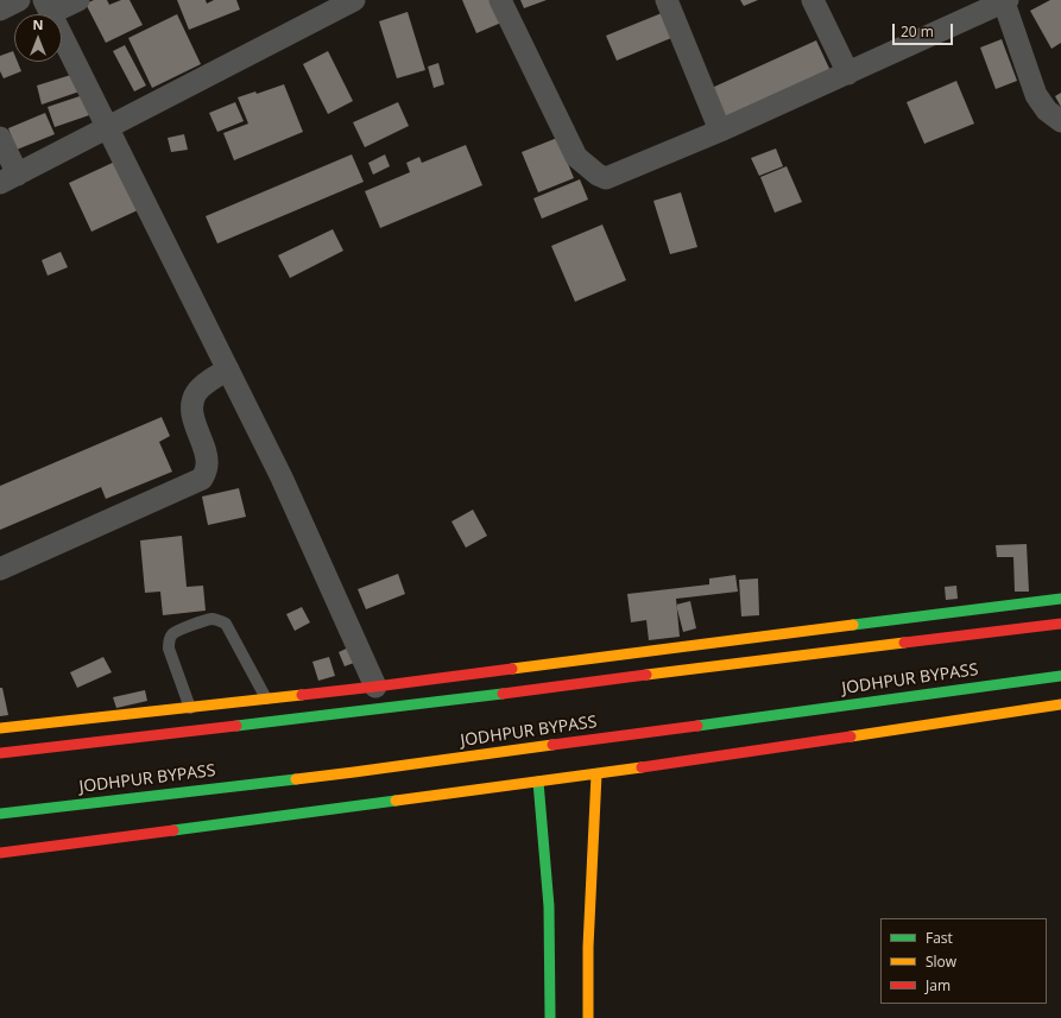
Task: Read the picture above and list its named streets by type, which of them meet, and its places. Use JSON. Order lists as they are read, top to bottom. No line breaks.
{"streets":{"main road":["JODHPUR BYPASS"]},"legend":["Fast","Slow","Jam"],"scale_bar":"20 m","north":"top"}
